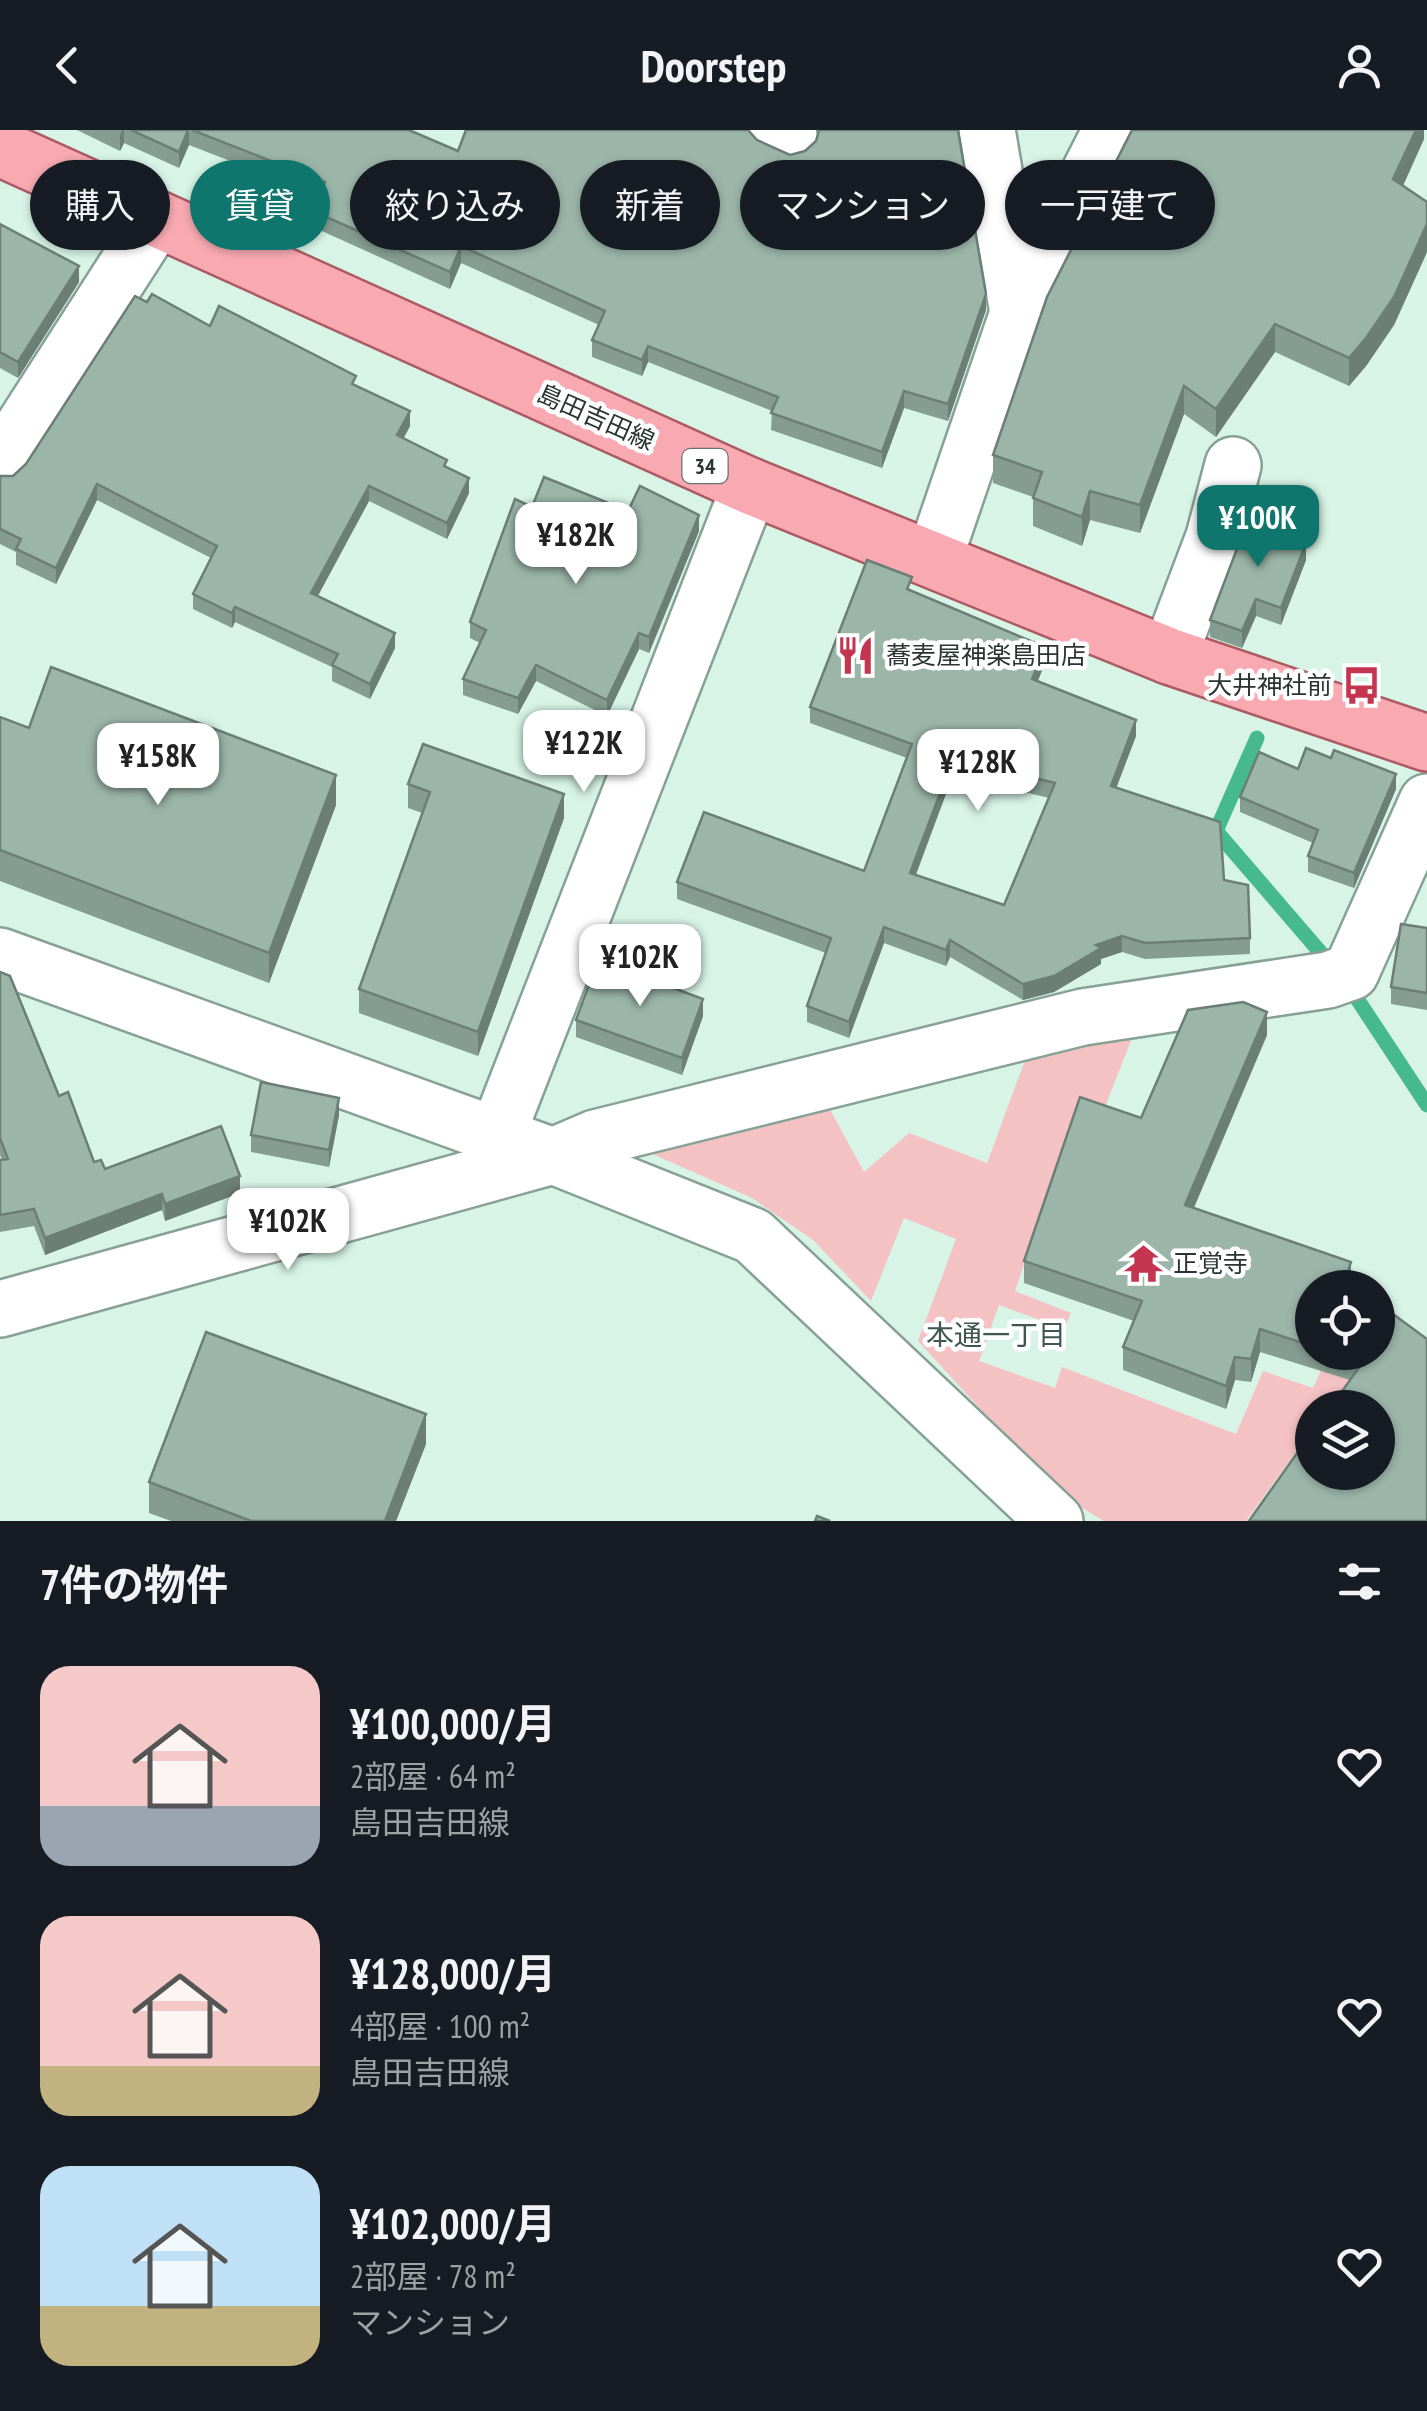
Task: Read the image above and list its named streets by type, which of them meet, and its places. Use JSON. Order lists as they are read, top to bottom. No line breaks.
{"streets":{"main road":["島田吉田線","34"]},"districts":["本通一丁目"],"places":{"restaurant":["蕎麦屋神楽島田店"],"bus stop":["大井神社前"],"temple":["正覚寺"]},"page":{"header":"Doorstep","chip":["購入","賃貸","絞り込み","新着","マンション","一戸建て"],"price":["¥100K","¥182K","¥122K","¥158K","¥128K","¥102K","¥102K"],"heading":"7件の物件","list":[{"name":"¥100,000/月","note":"2部屋 · 64 m² · 島田吉田線"},{"name":"¥128,000/月","note":"4部屋 · 100 m² · 島田吉田線"},{"name":"¥102,000/月","note":"2部屋 · 78 m² · マンション"}]}}
